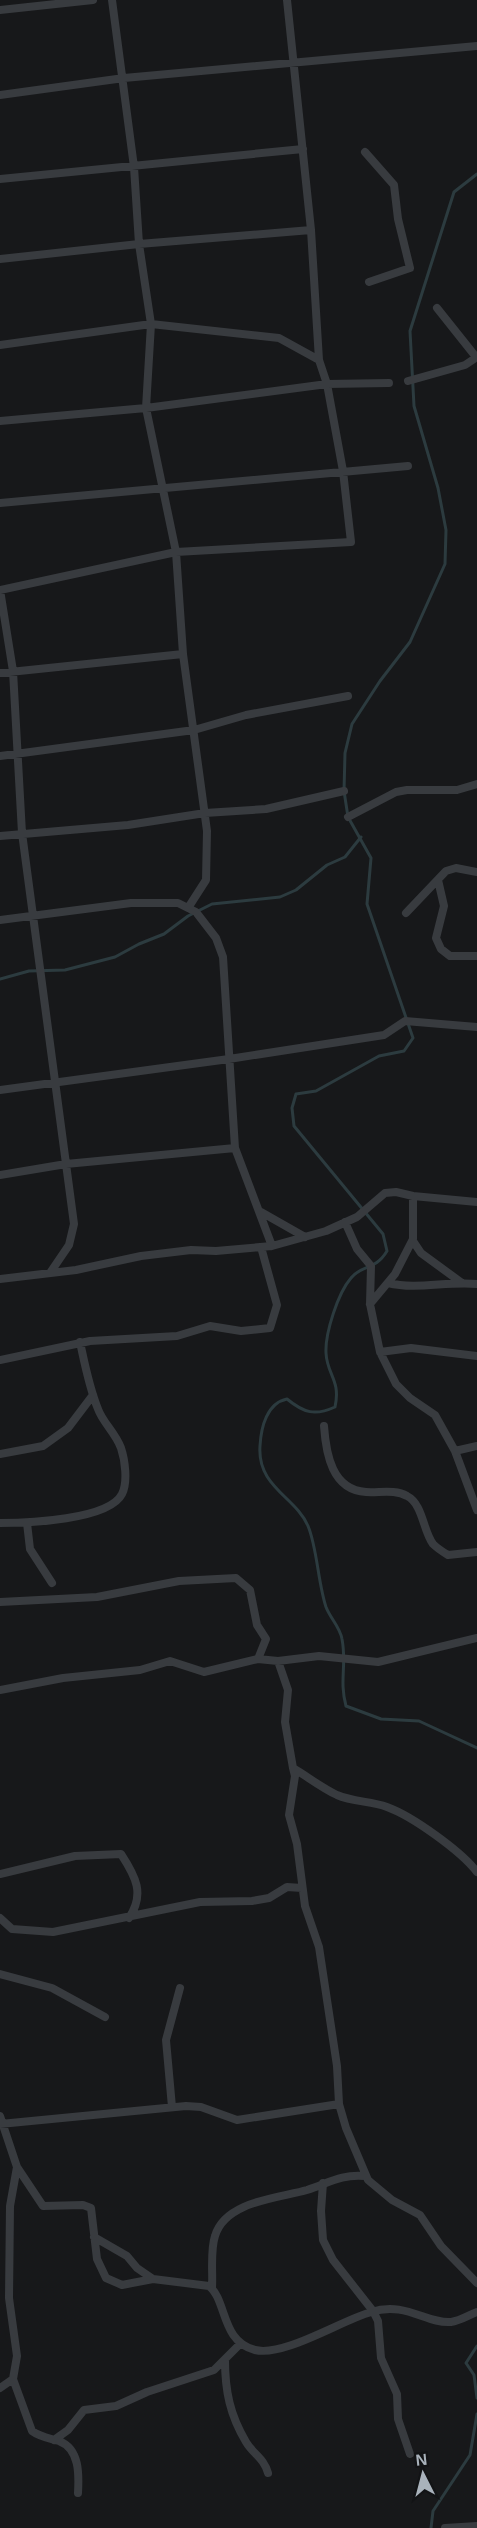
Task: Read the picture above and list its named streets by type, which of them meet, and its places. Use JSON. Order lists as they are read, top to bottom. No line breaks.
{"north":"top"}
